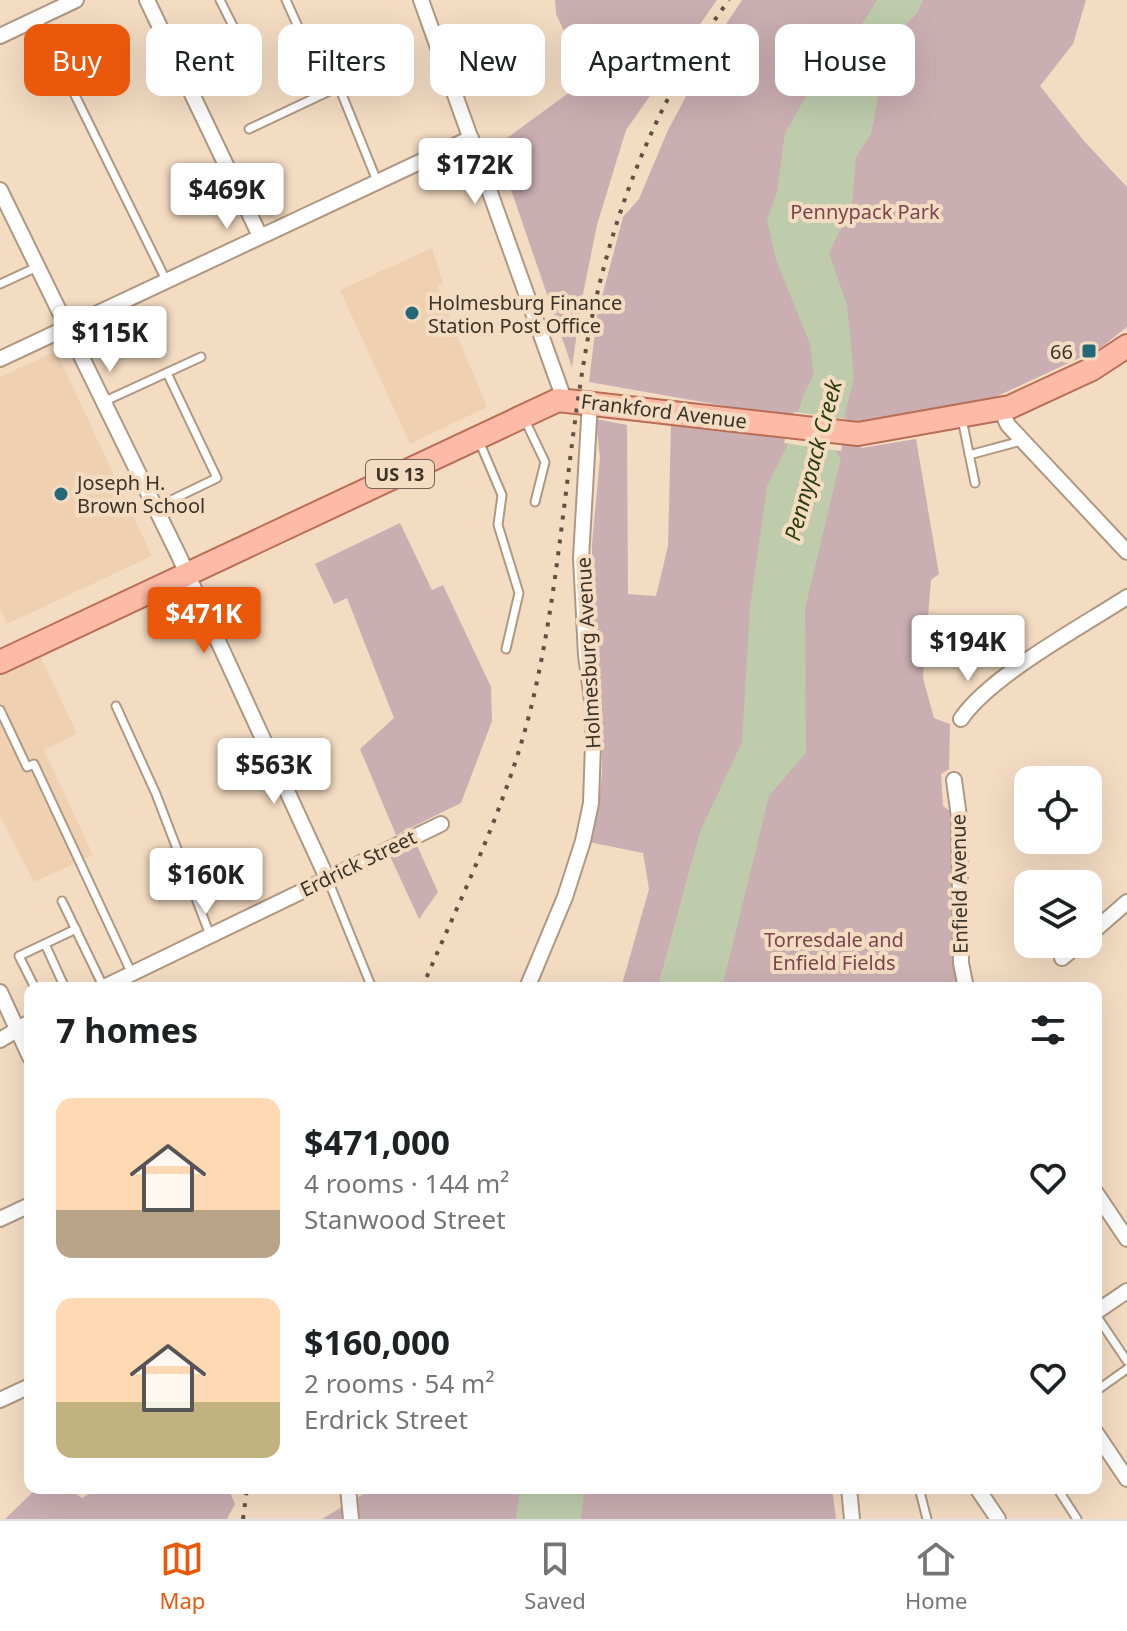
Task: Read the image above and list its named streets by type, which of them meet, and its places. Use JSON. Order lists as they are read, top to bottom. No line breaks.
{"streets":{"main road":["Frankford Avenue","US 13"],"street":["Holmesburg Avenue","Erdrick Street","Enfield Avenue"]},"crossings":[["Frankford Avenue","Holmesburg Avenue"]],"water":["Pennypack Creek"],"parks":["Pennypack Park","Torresdale and Enfield Fields"],"places":{"other":["Holmesburg Finance Station Post Office","Joseph H. Brown School"],"transit":["66"]},"page":{"chip":["Buy","Rent","Filters","New","Apartment","House"],"price":["$172K","$469K","$115K","$471K","$194K","$563K","$160K"],"heading":"7 homes","list":[{"name":"$471,000","note":"4 rooms · 144 m² · Stanwood Street"},{"name":"$160,000","note":"2 rooms · 54 m² · Erdrick Street"}],"tabs":["Map","Saved","Home"]}}
